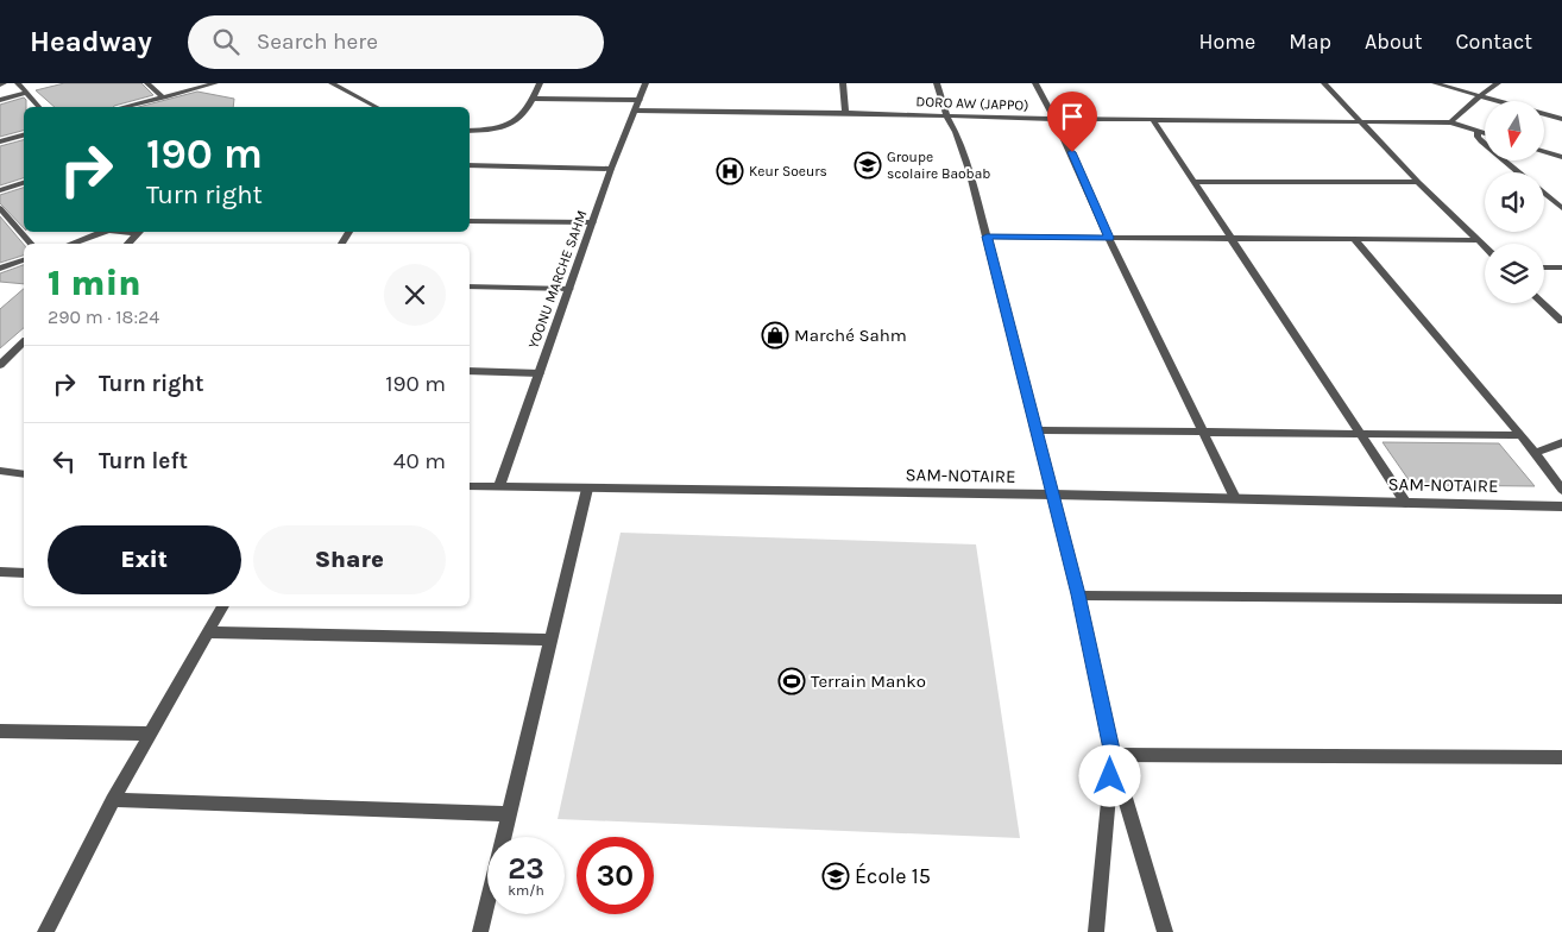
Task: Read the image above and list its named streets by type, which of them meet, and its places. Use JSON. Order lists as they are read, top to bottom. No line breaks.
{"streets":{"street":["DORO AW (JAPPO)","YOONU MARCHE SAHM","SAM-NOTAIRE"]},"crossings":[["DORO AW (JAPPO)","YOONU MARCHE SAHM"],["YOONU MARCHE SAHM","SAM-NOTAIRE"]],"places":{"school or university":["Groupe scolaire Baobab","École 15"],"hospital":["Keur Soeurs"],"shop":["Marché Sahm"],"sports":["Terrain Manko"]},"north":"bottom","page":{"header":"Headway","search":"Search here","nav":["Home","Map","About","Contact"],"turn":["190 m","Turn right"],"heading":["1 min","290 m · 18:24"],"list":[{"name":"Turn right","value":"190 m"},{"name":"Turn left","value":"40 m"}],"buttons":["Exit","Share"],"speed":"23 km/h","limit":"30"}}
